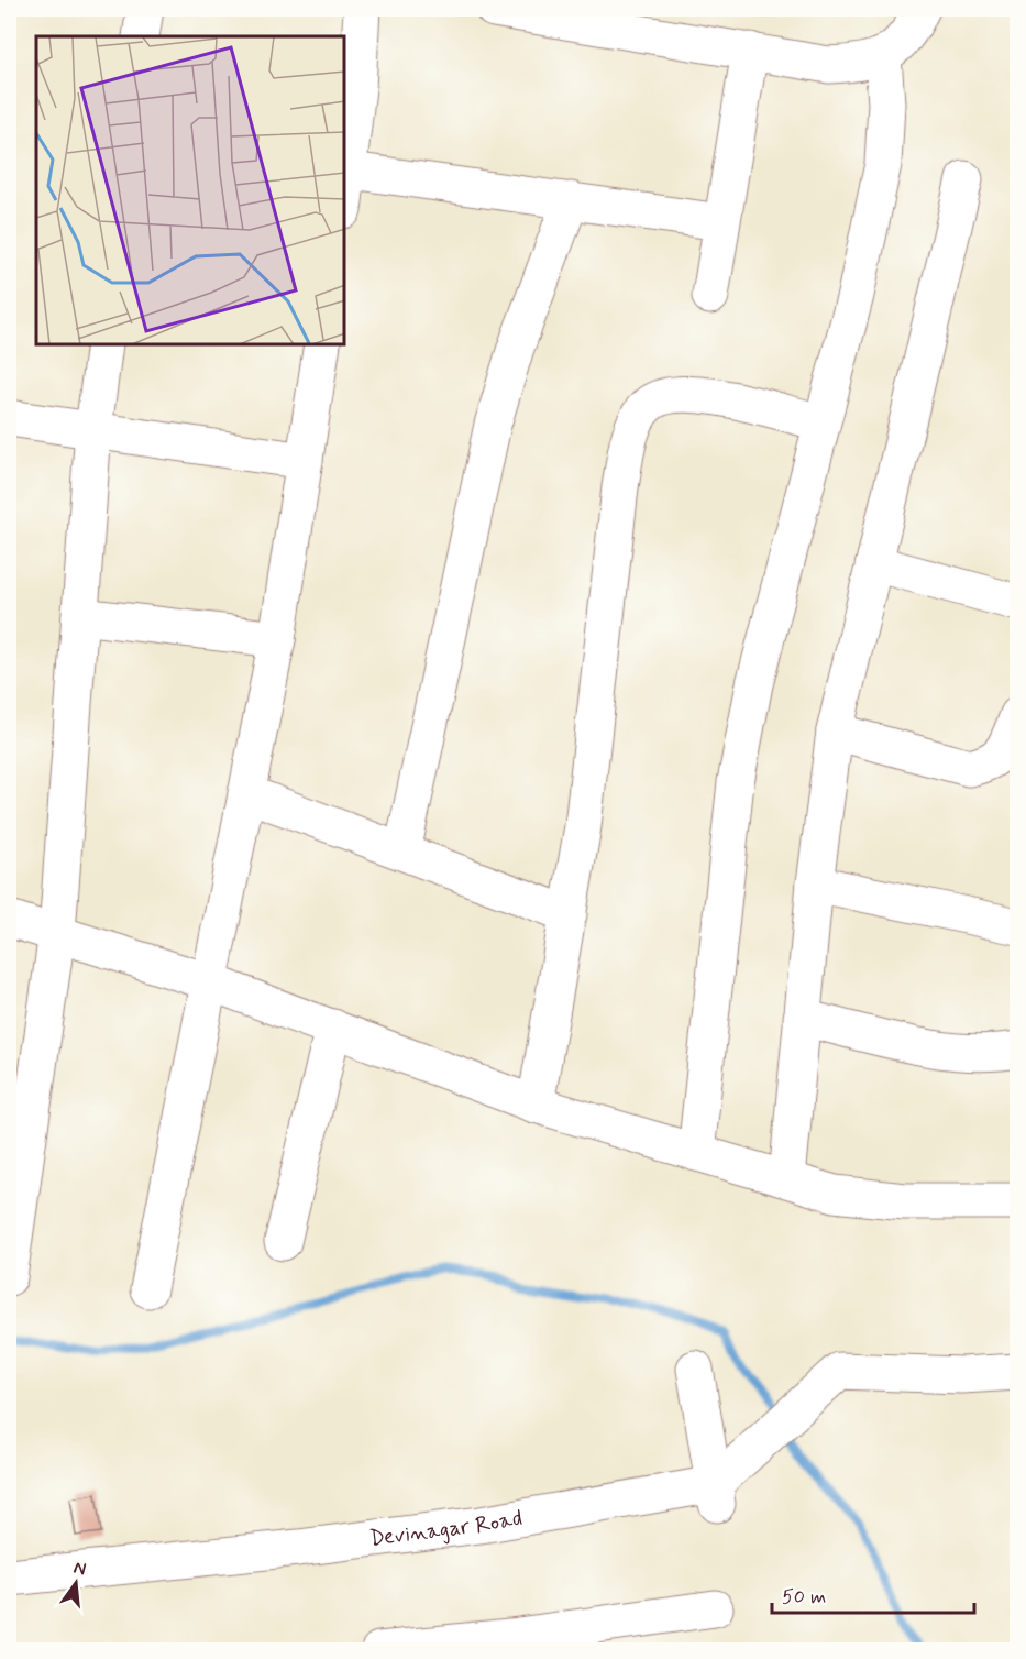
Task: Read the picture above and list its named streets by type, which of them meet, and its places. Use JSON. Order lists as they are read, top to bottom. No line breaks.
{"streets":{"street":["Devinagar Road"]},"scale_bar":"50 m","north":"top"}
